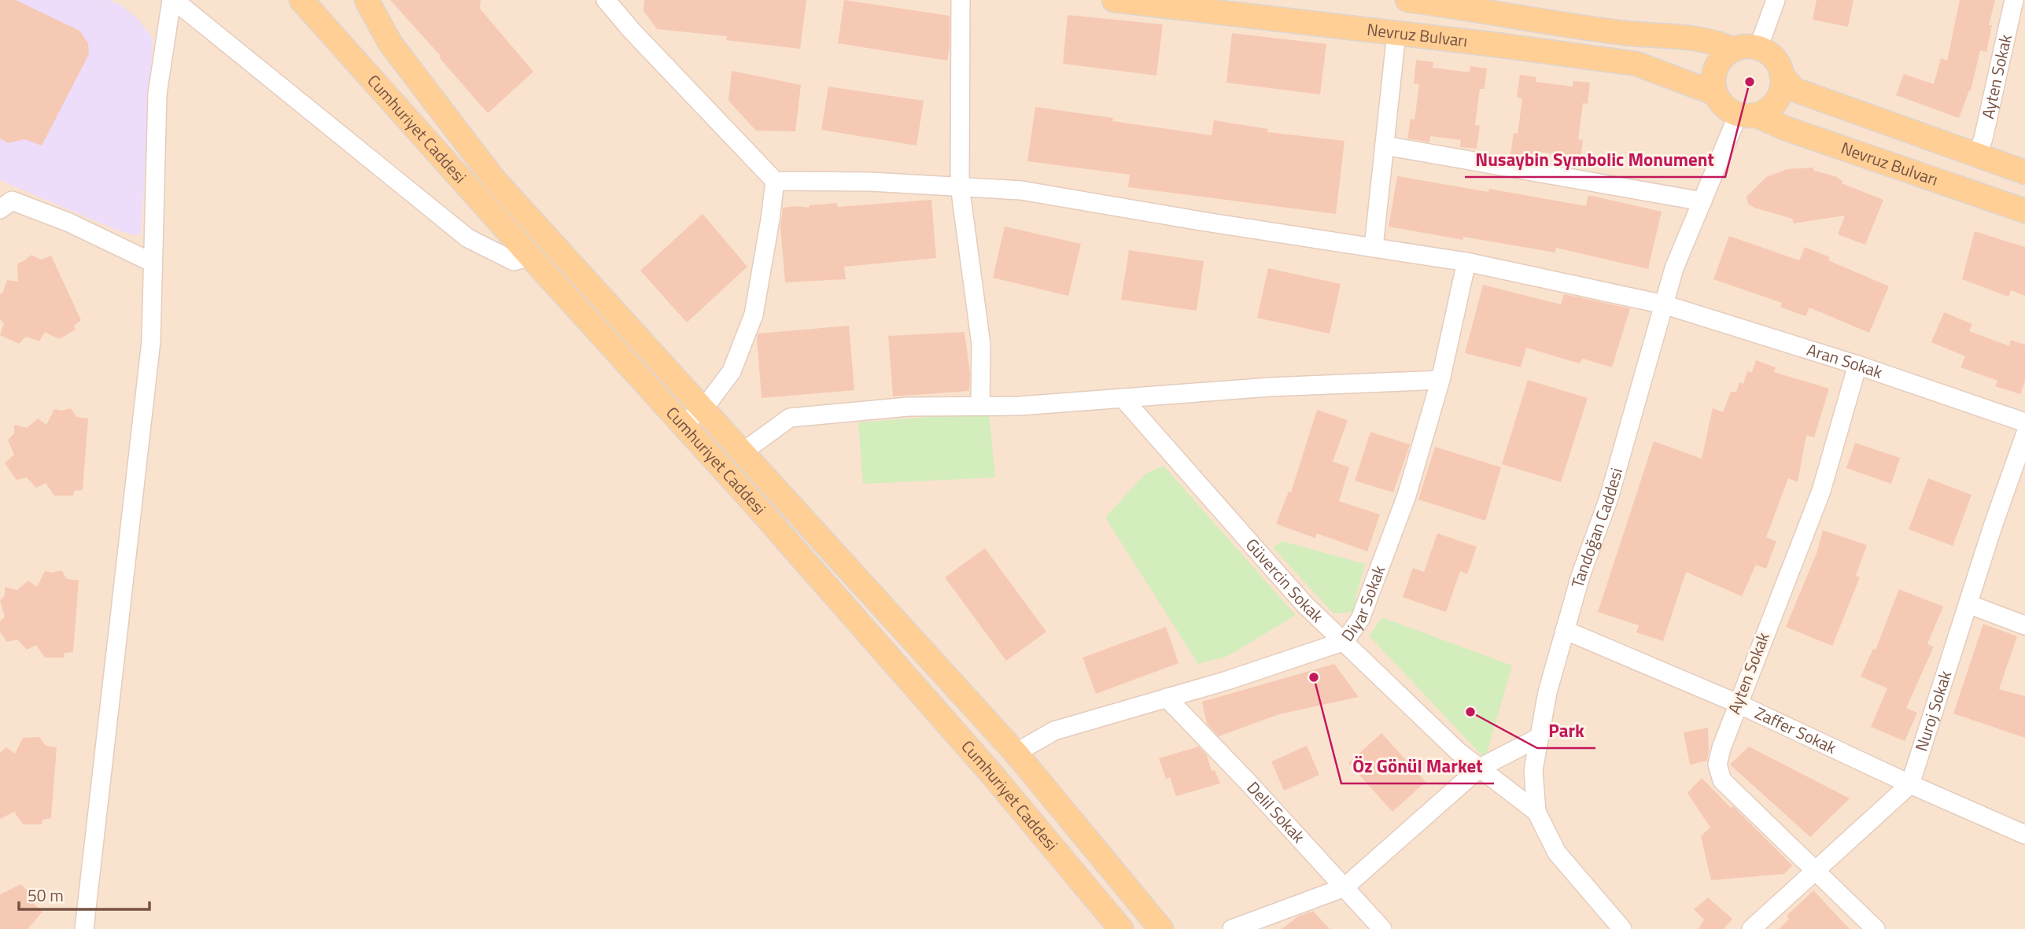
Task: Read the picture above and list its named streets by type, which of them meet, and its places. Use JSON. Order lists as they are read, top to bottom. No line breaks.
{"streets":{"main road":["Nevruz Bulvarı","Cumhuriyet Caddesi"],"street":["Ayten Sokak","Aran Sokak","Tandoğan Caddesi","Güvercin Sokak","Diyar Sokak","Nuroj Sokak","Zaffer Sokak","Delil Sokak"]},"crossings":[["Nevruz Bulvarı","Tandoğan Caddesi"],["Ayten Sokak","Aran Sokak"],["Ayten Sokak","Nuroj Sokak"],["Ayten Sokak","Zaffer Sokak"],["Aran Sokak","Tandoğan Caddesi"],["Aran Sokak","Diyar Sokak"],["Tandoğan Caddesi","Güvercin Sokak"],["Tandoğan Caddesi","Zaffer Sokak"],["Güvercin Sokak","Diyar Sokak"],["Diyar Sokak","Delil Sokak"],["Nuroj Sokak","Zaffer Sokak"]],"places":["Nusaybin Symbolic Monument","Öz Gönül Market","Park"],"scale_bar":"50 m"}
